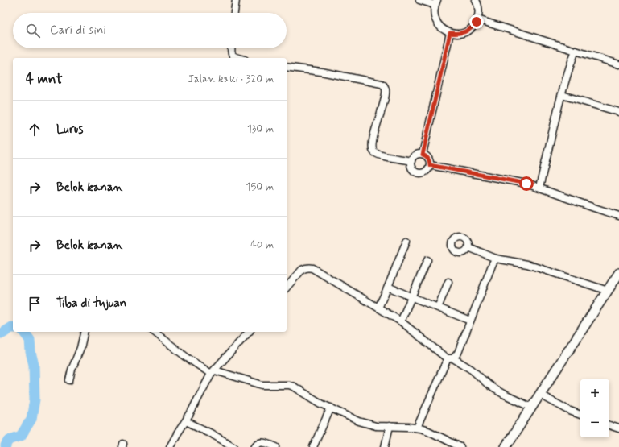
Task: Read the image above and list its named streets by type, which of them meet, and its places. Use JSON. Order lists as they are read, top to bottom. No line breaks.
{"page":{"search":"Cari di sini","heading":["4 mnt","Jalan kaki · 320 m"],"list":[["Lurus","130 m"],["Belok kanan","150 m"],["Belok kanan","40 m"],"Tiba di tujuan"],"map_buttons":["+","−"]}}
